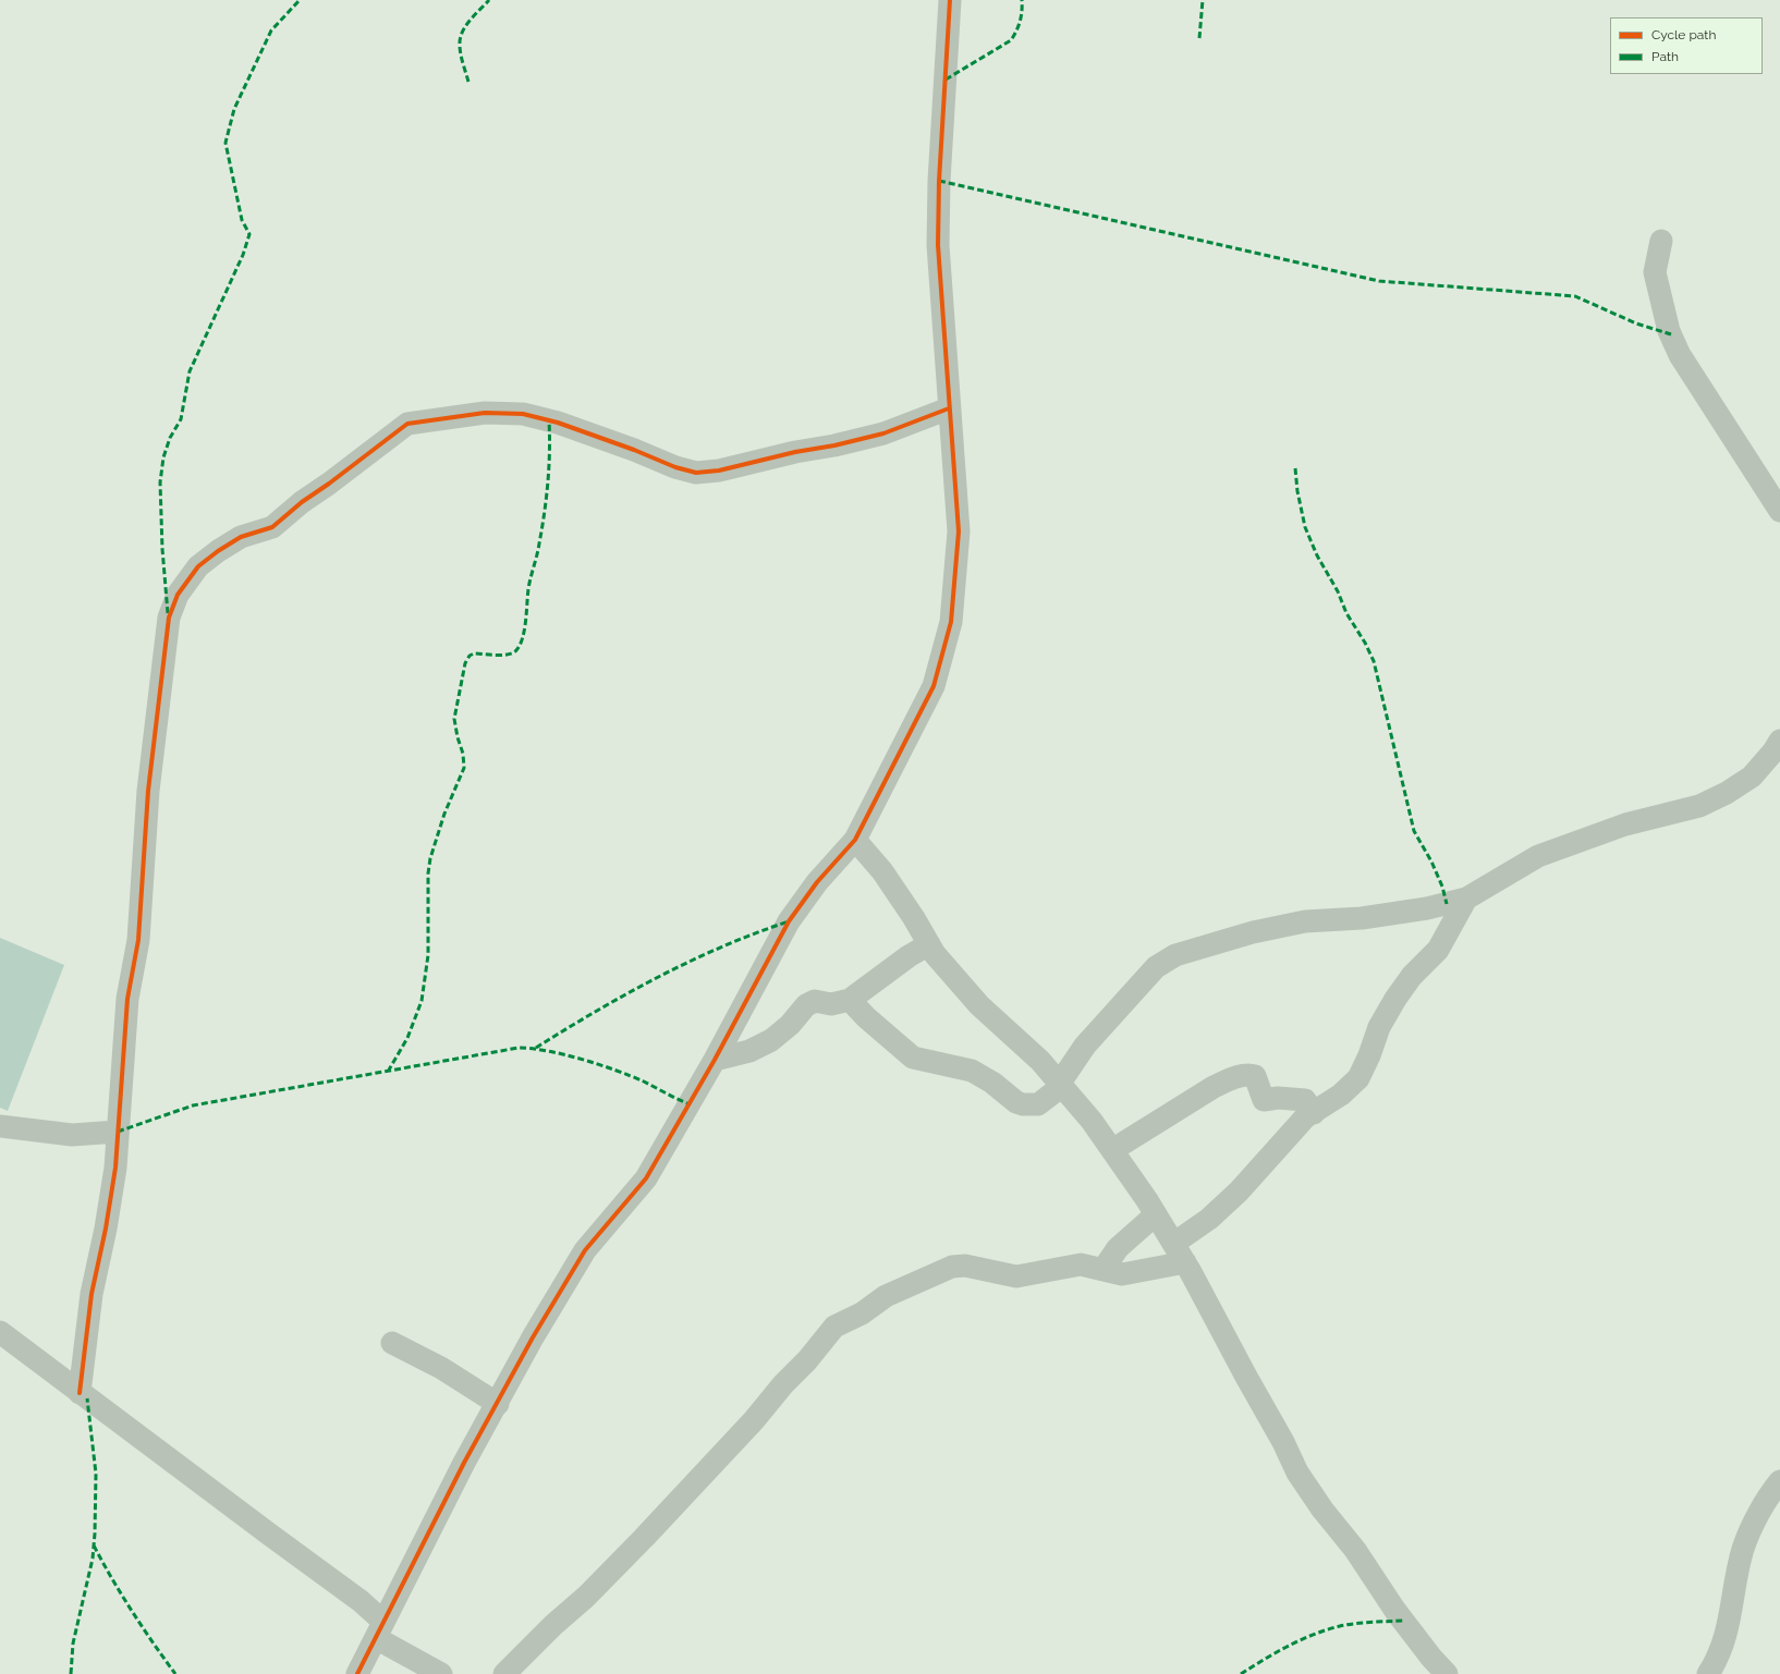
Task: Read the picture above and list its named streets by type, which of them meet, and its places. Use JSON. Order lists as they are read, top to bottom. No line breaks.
{"legend":["Cycle path","Path"]}
